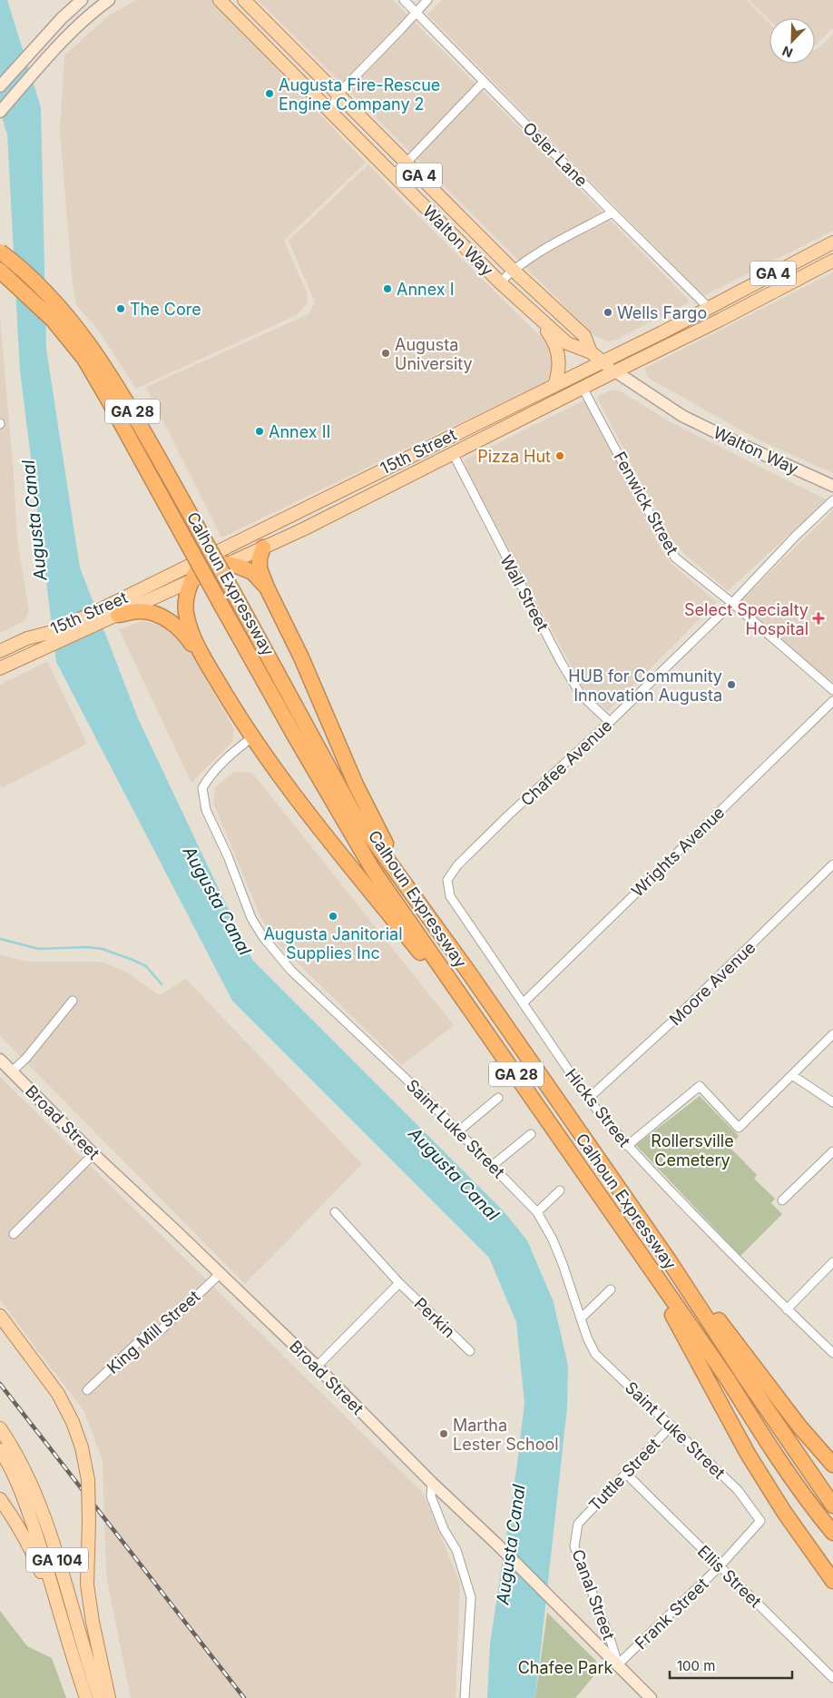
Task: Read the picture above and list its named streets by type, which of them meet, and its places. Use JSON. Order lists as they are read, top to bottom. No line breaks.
{"streets":{"highway":["GA 28","Calhoun Expressway"],"main road":["GA 4","Walton Way","15th Street","Broad Street","GA 104"],"street":["Osler Lane","Fenwick Street","Wall Street","Chafee Avenue","Wrights Avenue","Moore Avenue","Hicks Street","Saint Luke Street","Perkin","King Mill Street","Tuttle Street","Ellis Street","Canal Street","Frank Street"]},"crossings":[["Osler Lane","15th Street"],["Walton Way","15th Street"],["15th Street","Fenwick Street"],["15th Street","Wall Street"],["Fenwick Street","Chafee Avenue"],["Wall Street","Chafee Avenue"],["Chafee Avenue","Hicks Street"],["Wrights Avenue","Hicks Street"],["Moore Avenue","Hicks Street"],["Broad Street","King Mill Street"],["Broad Street","Canal Street"],["Broad Street","Frank Street"],["Saint Luke Street","Tuttle Street"],["Saint Luke Street","Frank Street"],["Tuttle Street","Ellis Street"],["Tuttle Street","Canal Street"],["Ellis Street","Frank Street"],["Canal Street","Frank Street"]],"water":["Augusta Canal"],"parks":["Rollersville Cemetery","Chafee Park"],"places":{"other":["Augusta Fire-Rescue Engine Company 2","Annex I","The Core","Wells Fargo","Augusta University","Annex II","Pizza Hut","HUB for Community Innovation Augusta","Augusta Janitorial Supplies Inc","Martha Lester School"],"health":["Select Specialty Hospital"]},"scale_bar":"100 m","north":"bottom left"}
